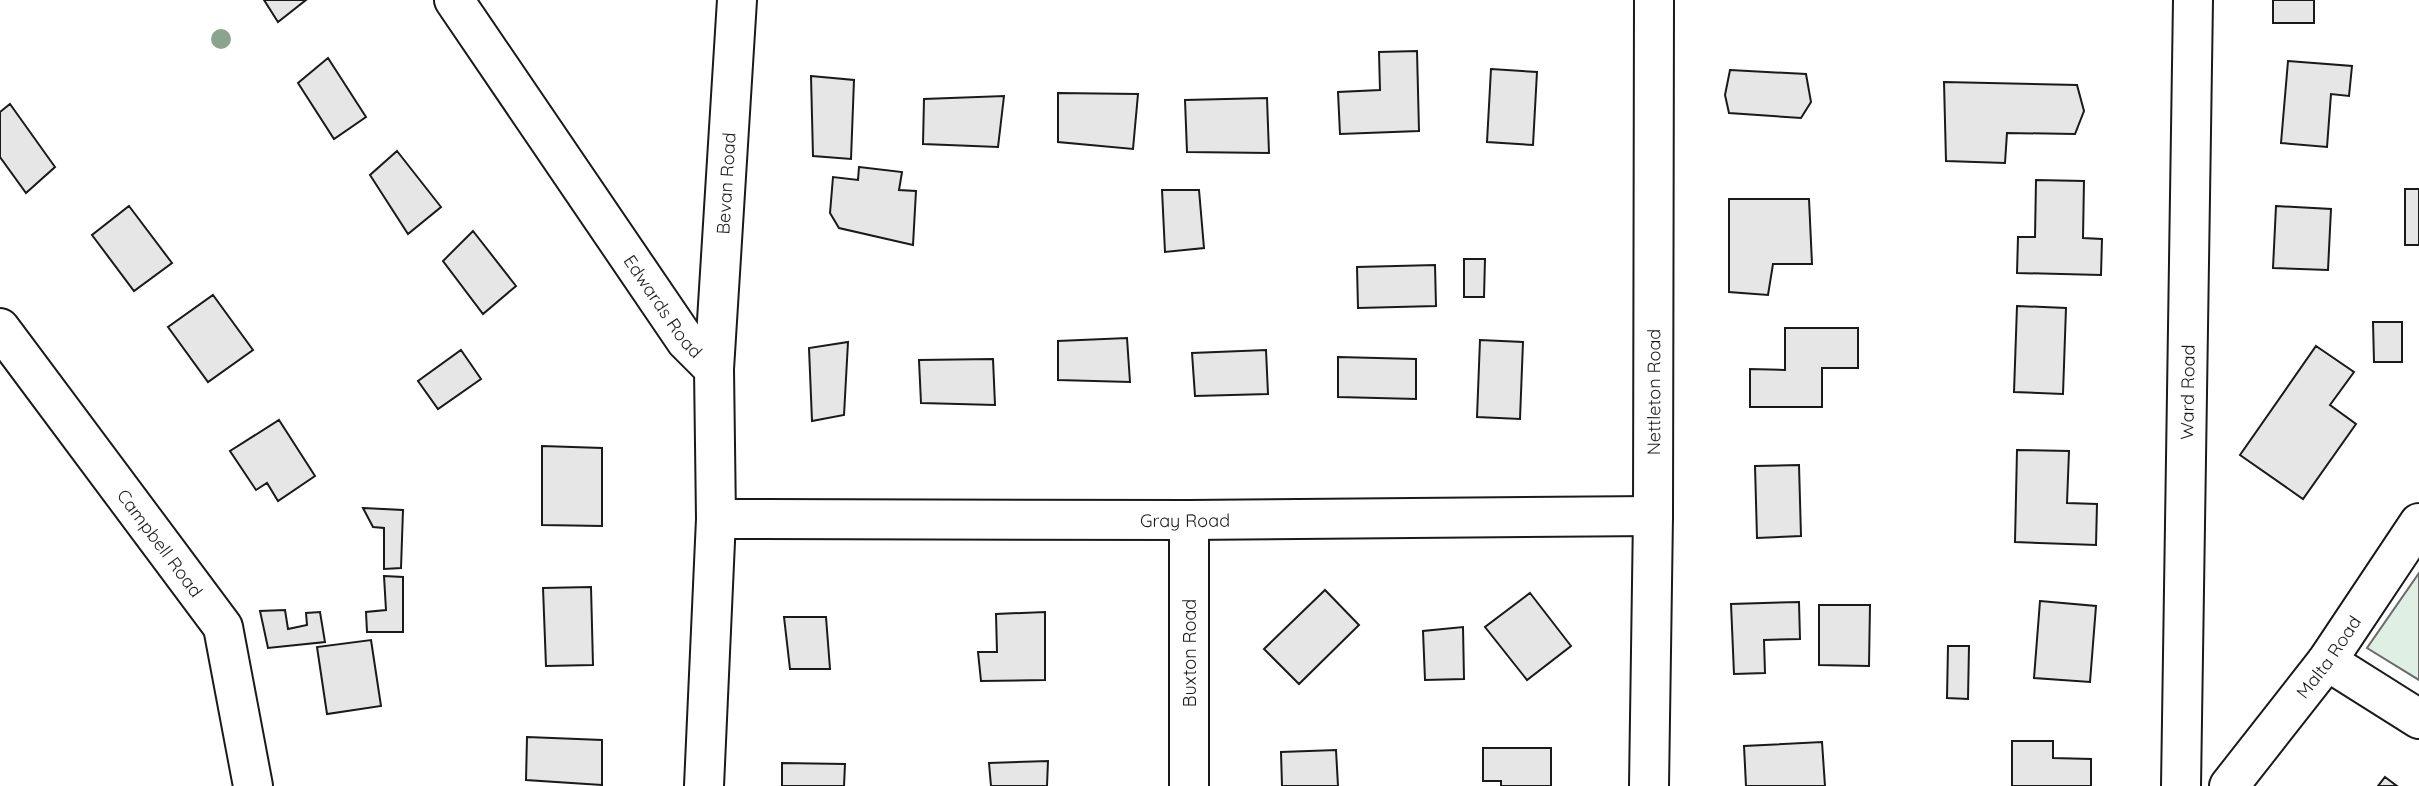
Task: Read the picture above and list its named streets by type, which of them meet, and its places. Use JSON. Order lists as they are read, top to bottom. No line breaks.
{"streets":{"street":["Bevan Road","Edwards Road","Nettleton Road","Ward Road","Gray Road","Campbell Road","Buxton Road","Malta Road"]},"crossings":[["Bevan Road","Edwards Road"],["Edwards Road","Gray Road"],["Nettleton Road","Gray Road"],["Gray Road","Buxton Road"]]}
